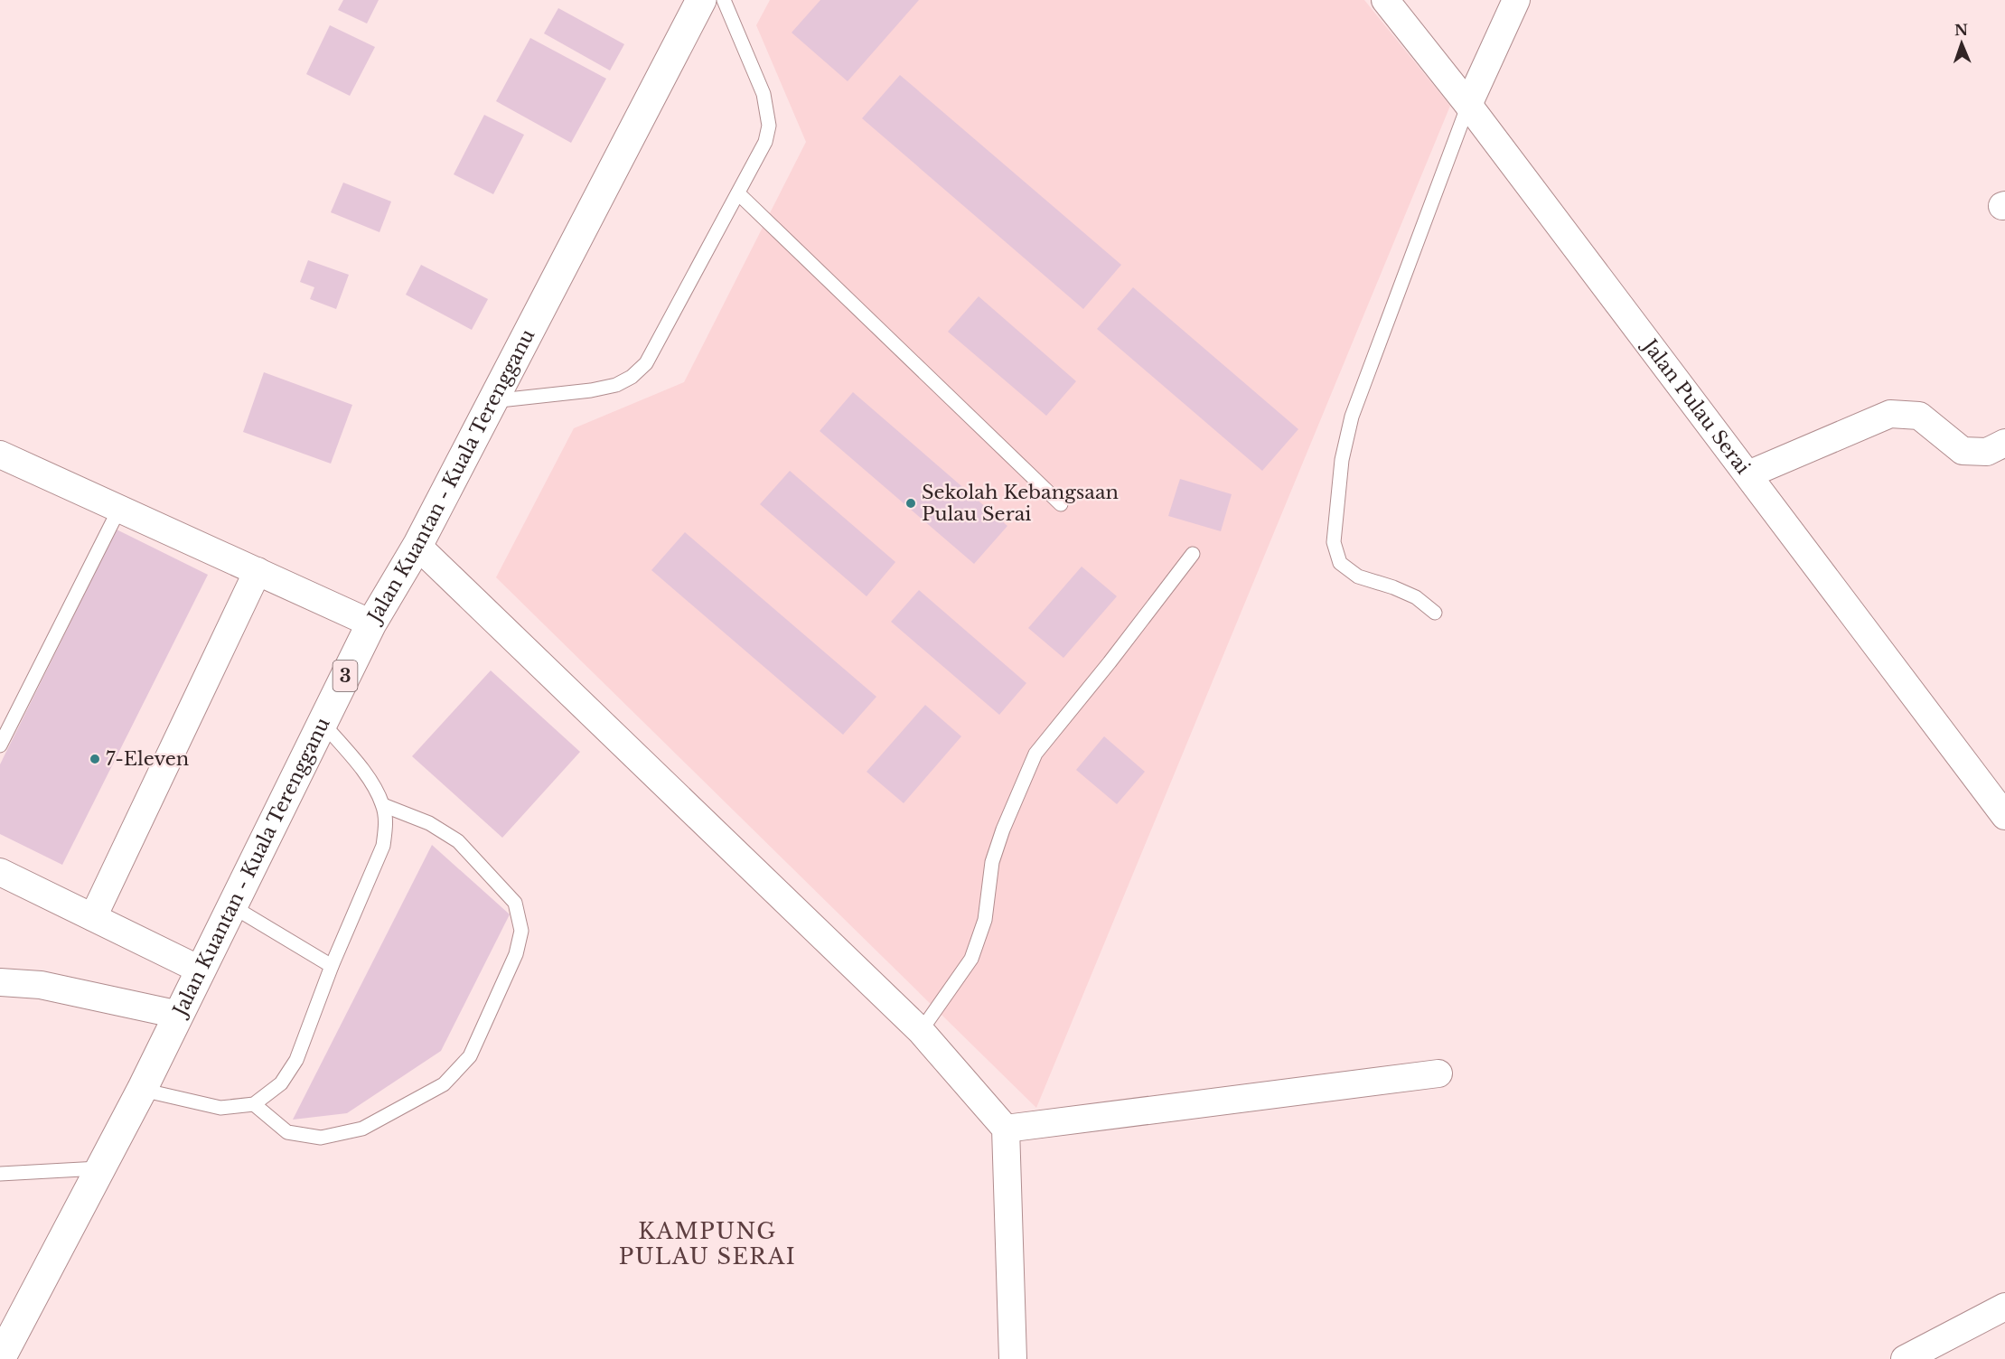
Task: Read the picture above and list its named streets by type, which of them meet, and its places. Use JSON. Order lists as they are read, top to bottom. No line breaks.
{"streets":{"highway":["Jalan Kuantan - Kuala Terengganu","3"],"street":["Jalan Pulau Serai"]},"districts":["KAMPUNG PULAU SERAI"],"places":["Sekolah Kebangsaan Pulau Serai","7-Eleven"],"north":"top"}
